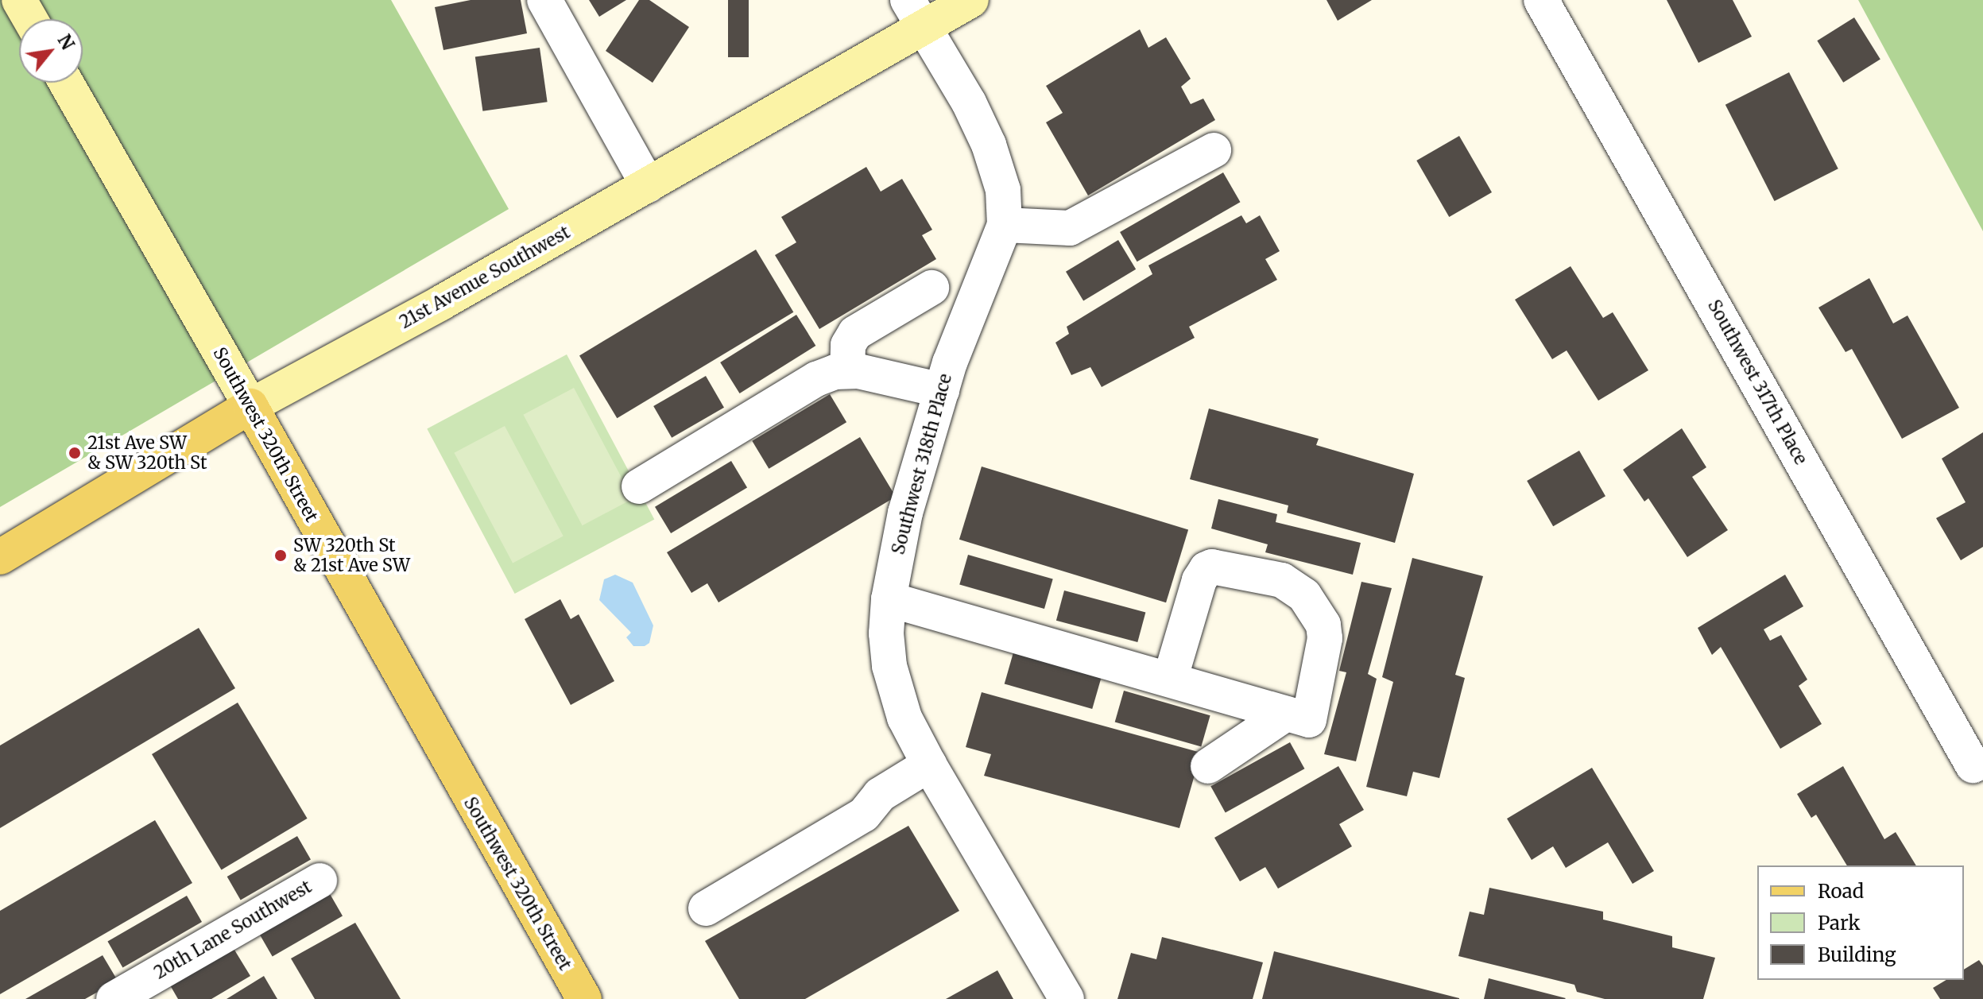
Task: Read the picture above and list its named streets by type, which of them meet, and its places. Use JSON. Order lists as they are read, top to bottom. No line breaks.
{"streets":{"main road":["21st Avenue Southwest","Southwest 320th Street"],"street":["Southwest 317th Place","Southwest 318th Place","20th Lane Southwest"]},"crossings":[["21st Avenue Southwest","Southwest 320th Street"],["21st Avenue Southwest","Southwest 318th Place"]],"places":["21st Ave SW & SW 320th St","SW 320th St & 21st Ave SW"],"legend":["Road","Park","Building"],"north":"top right"}
